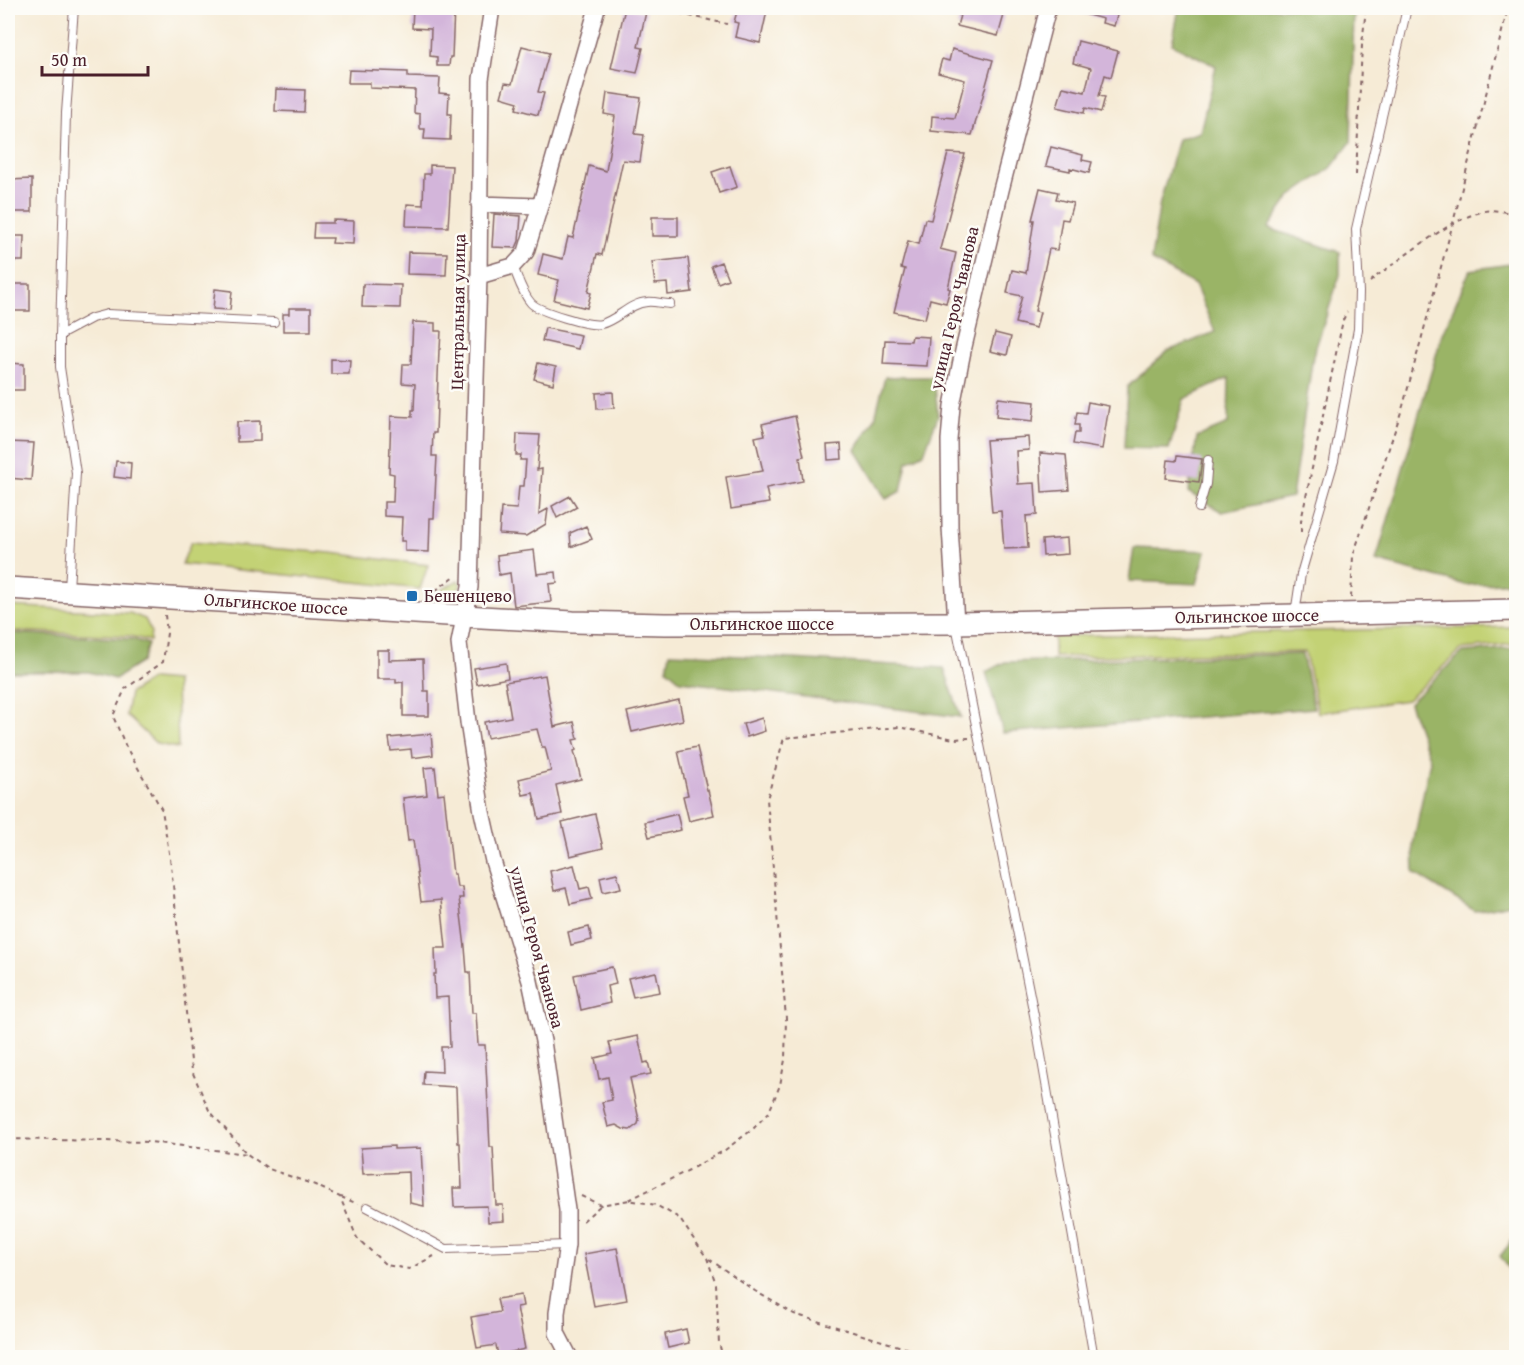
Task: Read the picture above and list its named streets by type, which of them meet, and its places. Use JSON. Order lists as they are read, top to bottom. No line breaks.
{"streets":{"main road":["Ольгинское шоссе"],"street":["улица Героя Чванова","Центральная улица"]},"crossings":[["улица Героя Чванова","Центральная улица"],["улица Героя Чванова","Ольгинское шоссе"],["Центральная улица","Ольгинское шоссе"]],"places":{"transit":["Бешенцево"]},"scale_bar":"50 m"}
